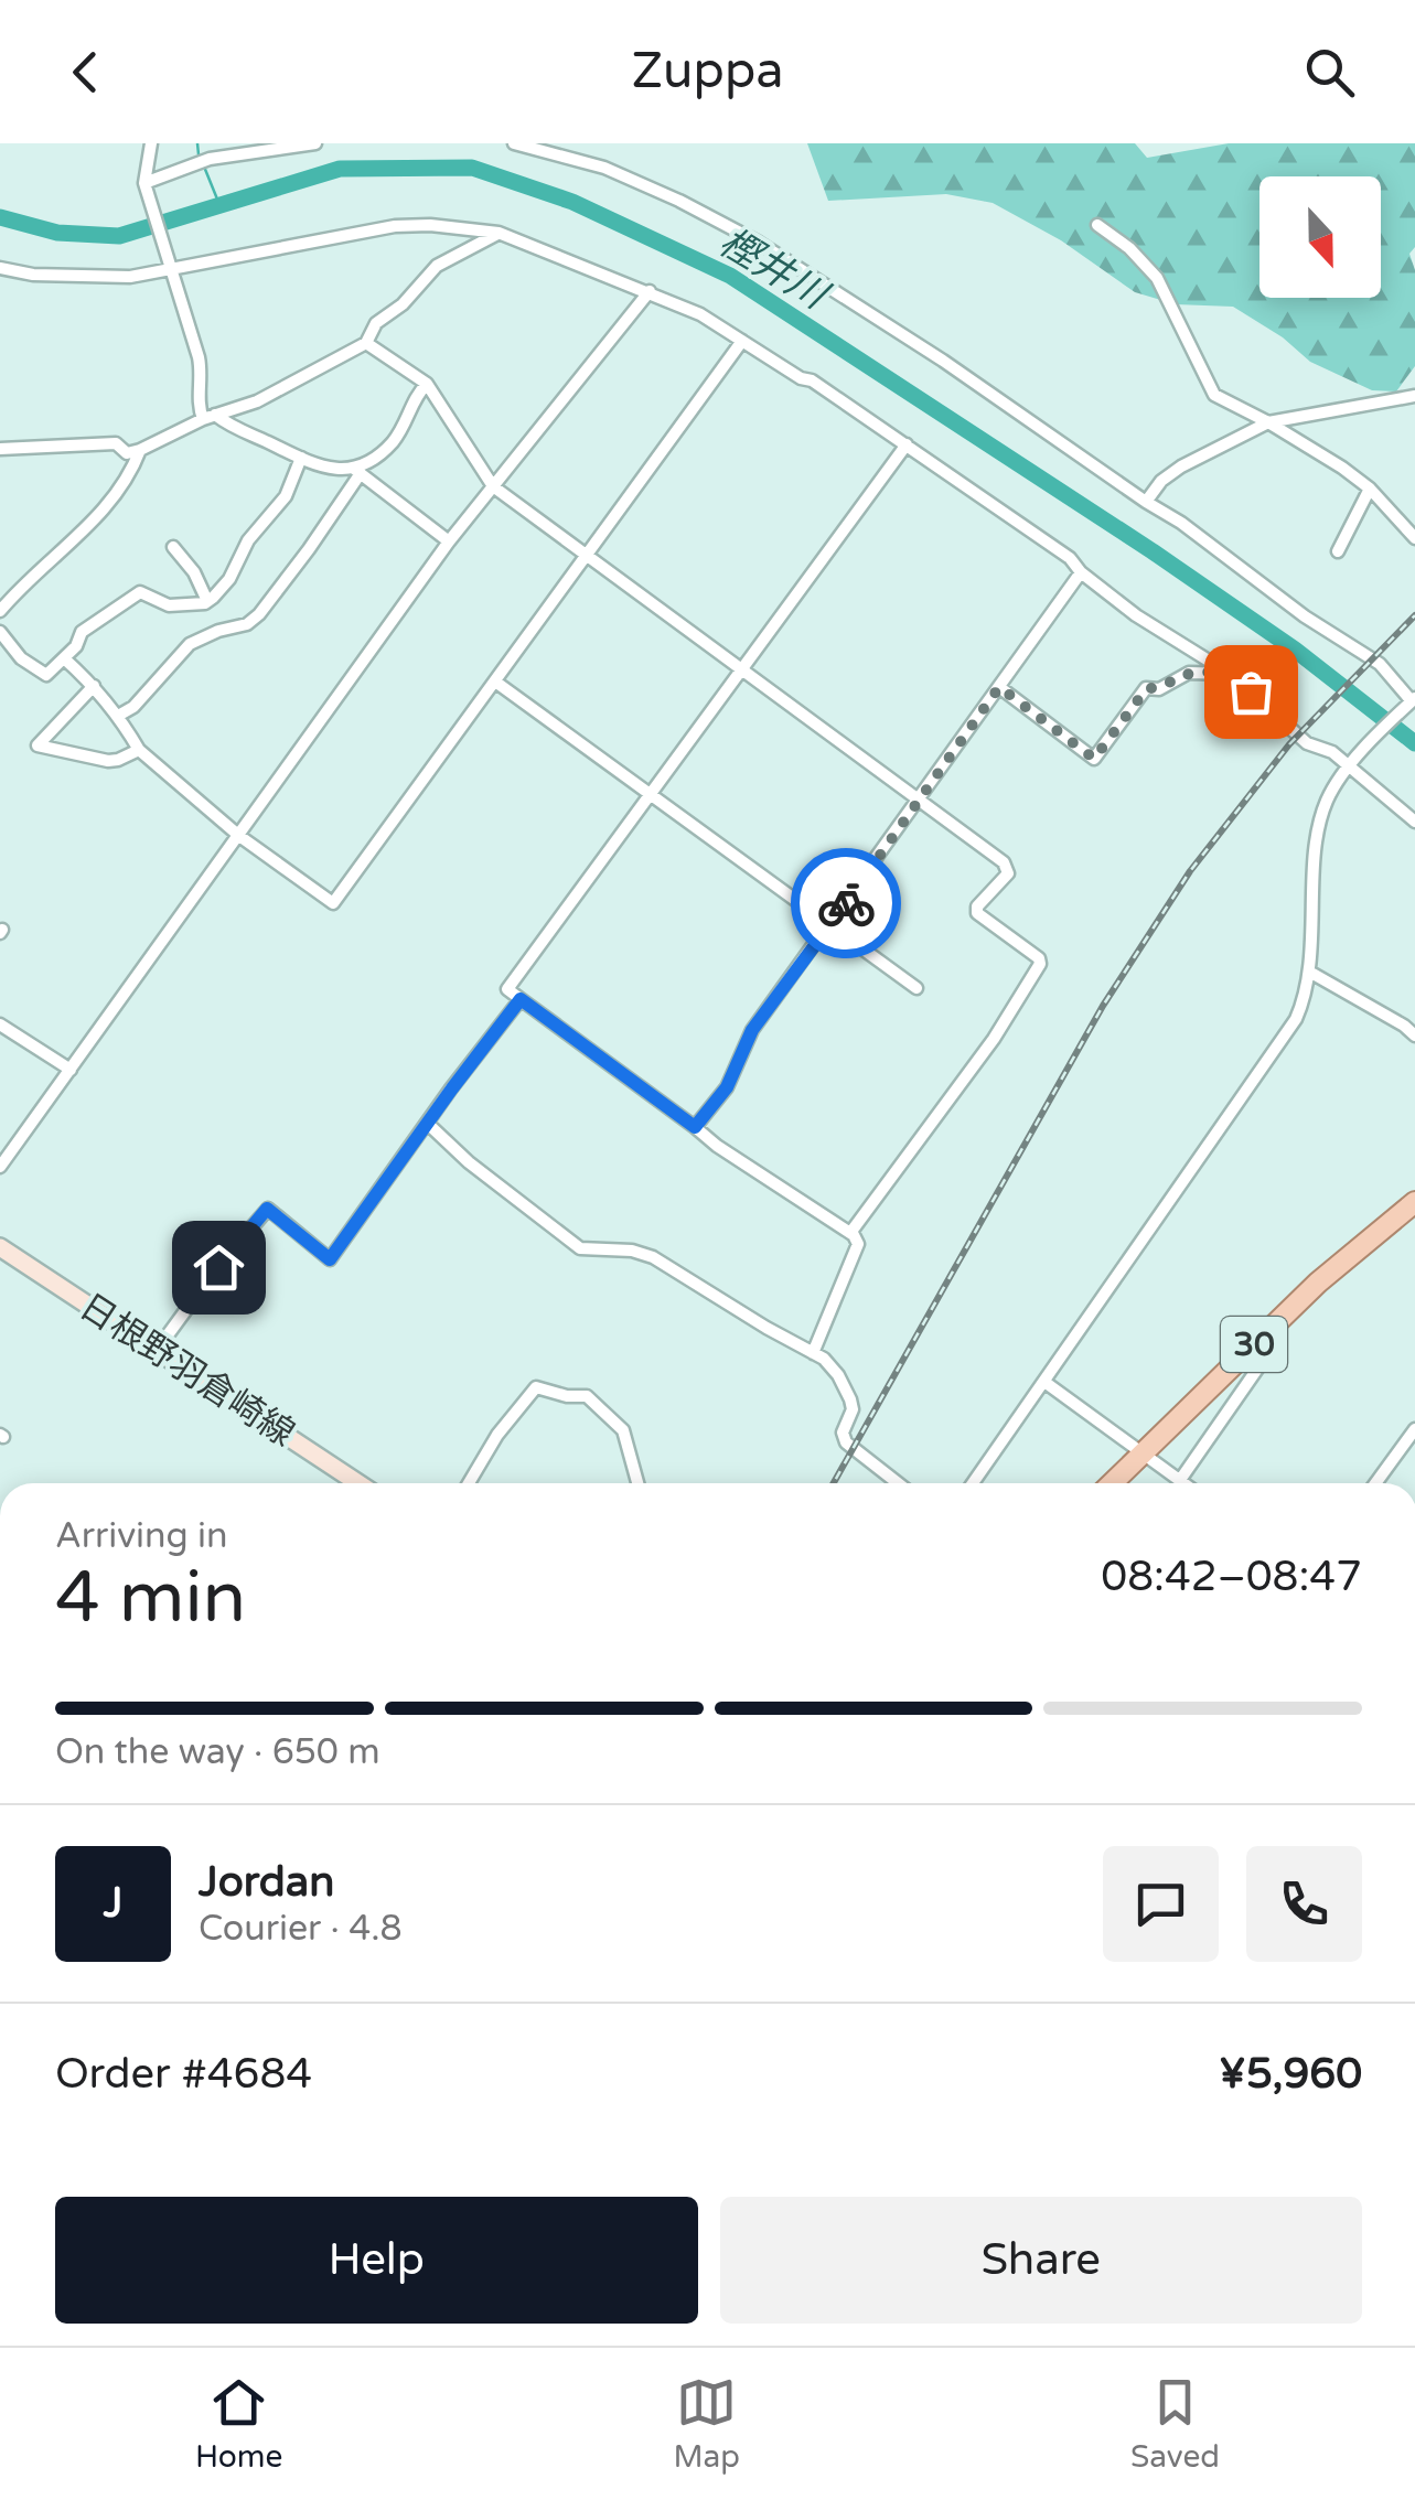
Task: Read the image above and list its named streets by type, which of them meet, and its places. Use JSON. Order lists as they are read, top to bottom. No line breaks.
{"streets":{"main road":["30","日根野羽倉崎線"]},"water":["樫井川"],"north":"bottom","page":{"header":"Zuppa","heading":["4 min","Arriving in","08:42–08:47"],"panel":["Jordan","Courier · 4.8","Order #4684","¥5,960"],"bar":"On the way · 650 m","round":"J","buttons":["Help","Share"],"tabs":["Home","Map","Saved"]}}
